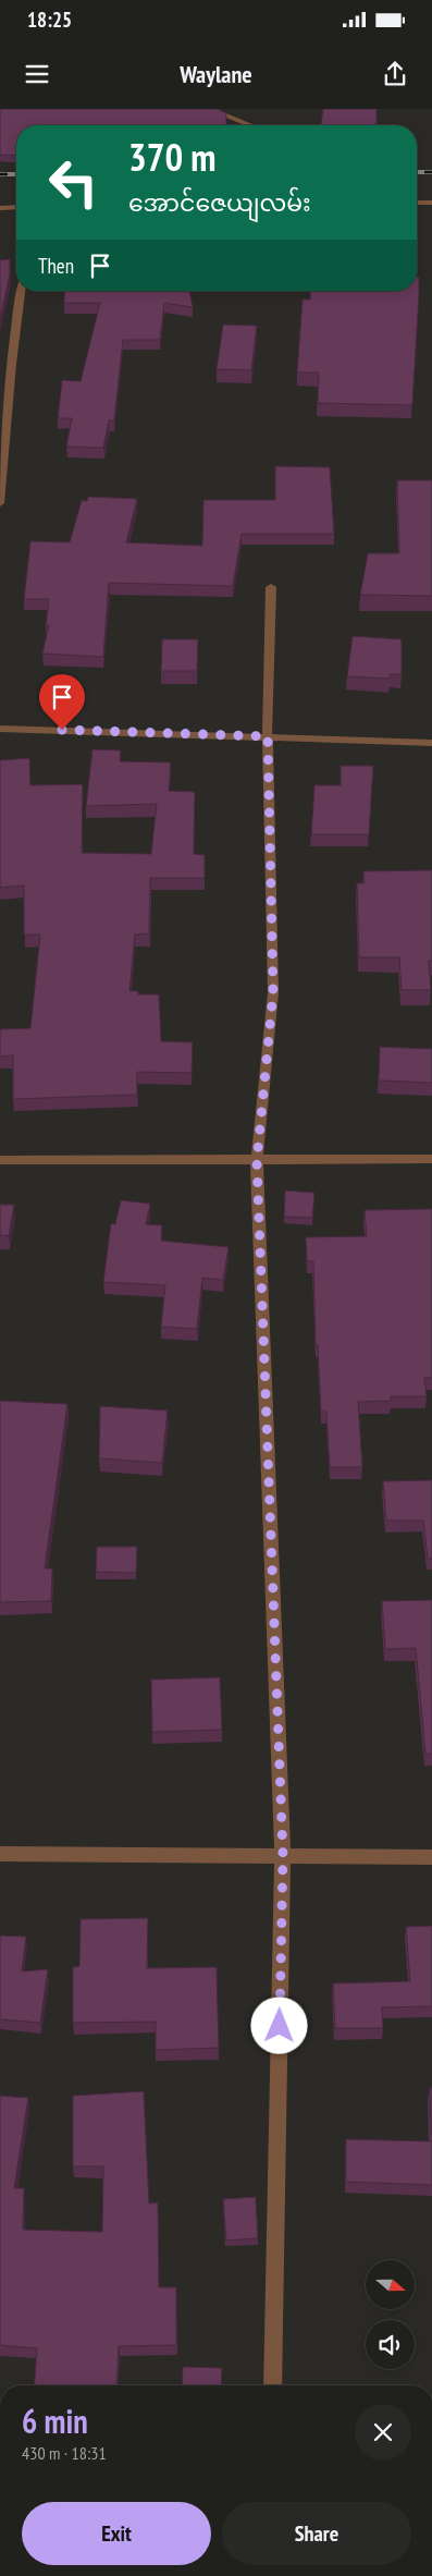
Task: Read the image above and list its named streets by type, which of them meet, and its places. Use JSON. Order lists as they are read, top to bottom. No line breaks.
{"north":"right","page":{"status":"18:25","header":"Waylane","turn":["370 m","အောင်ဇေယျလမ်း"],"then":"Then","heading":["6 min","430 m · 18:31"],"buttons":["Exit","Share"]}}
